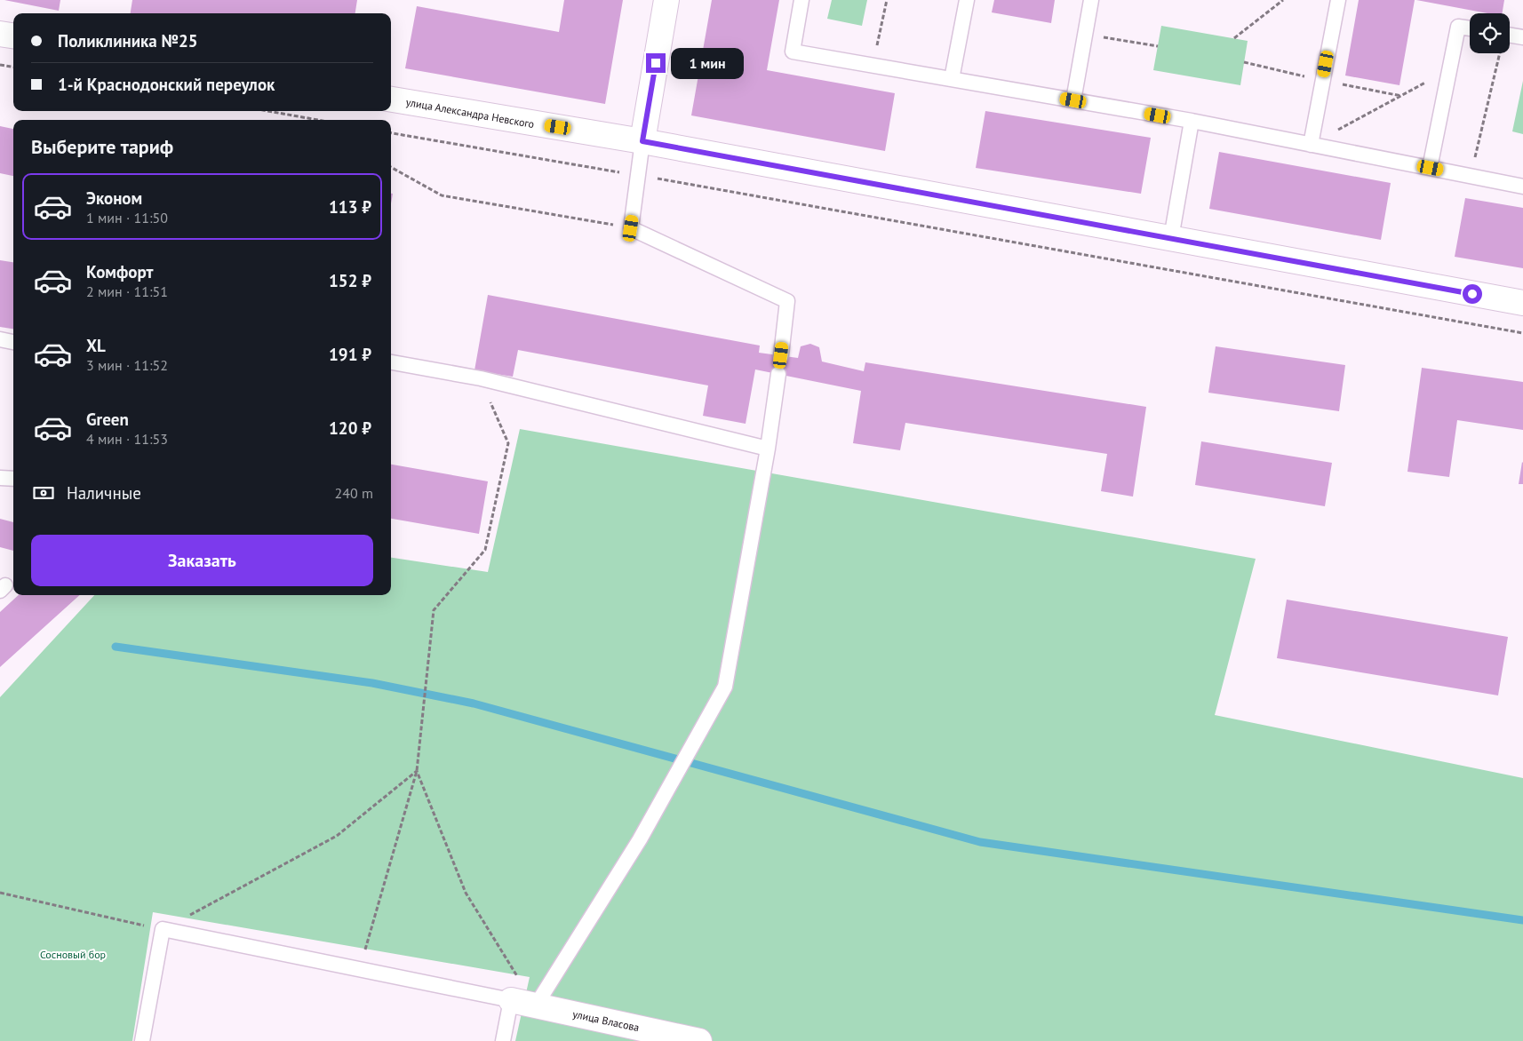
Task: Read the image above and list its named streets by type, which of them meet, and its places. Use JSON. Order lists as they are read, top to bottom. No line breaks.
{"streets":{"street":["улица Александра Невского","улица Власова"]},"parks":["Сосновый бор"],"page":{"banner":["Поликлиника №25","1-й Краснодонский переулок"],"bubble":"1 мин","heading":"Выберите тариф","list":[{"name":"Эконом","note":"1 мин · 11:50","value":"113 ₽"},{"name":"Комфорт","note":"2 мин · 11:51","value":"152 ₽"},{"name":"XL","note":"3 мин · 11:52","value":"191 ₽"},{"name":"Green","note":"4 мин · 11:53","value":"120 ₽"}],"pay":["Наличные","240 m"],"buttons":"Заказать"}}
